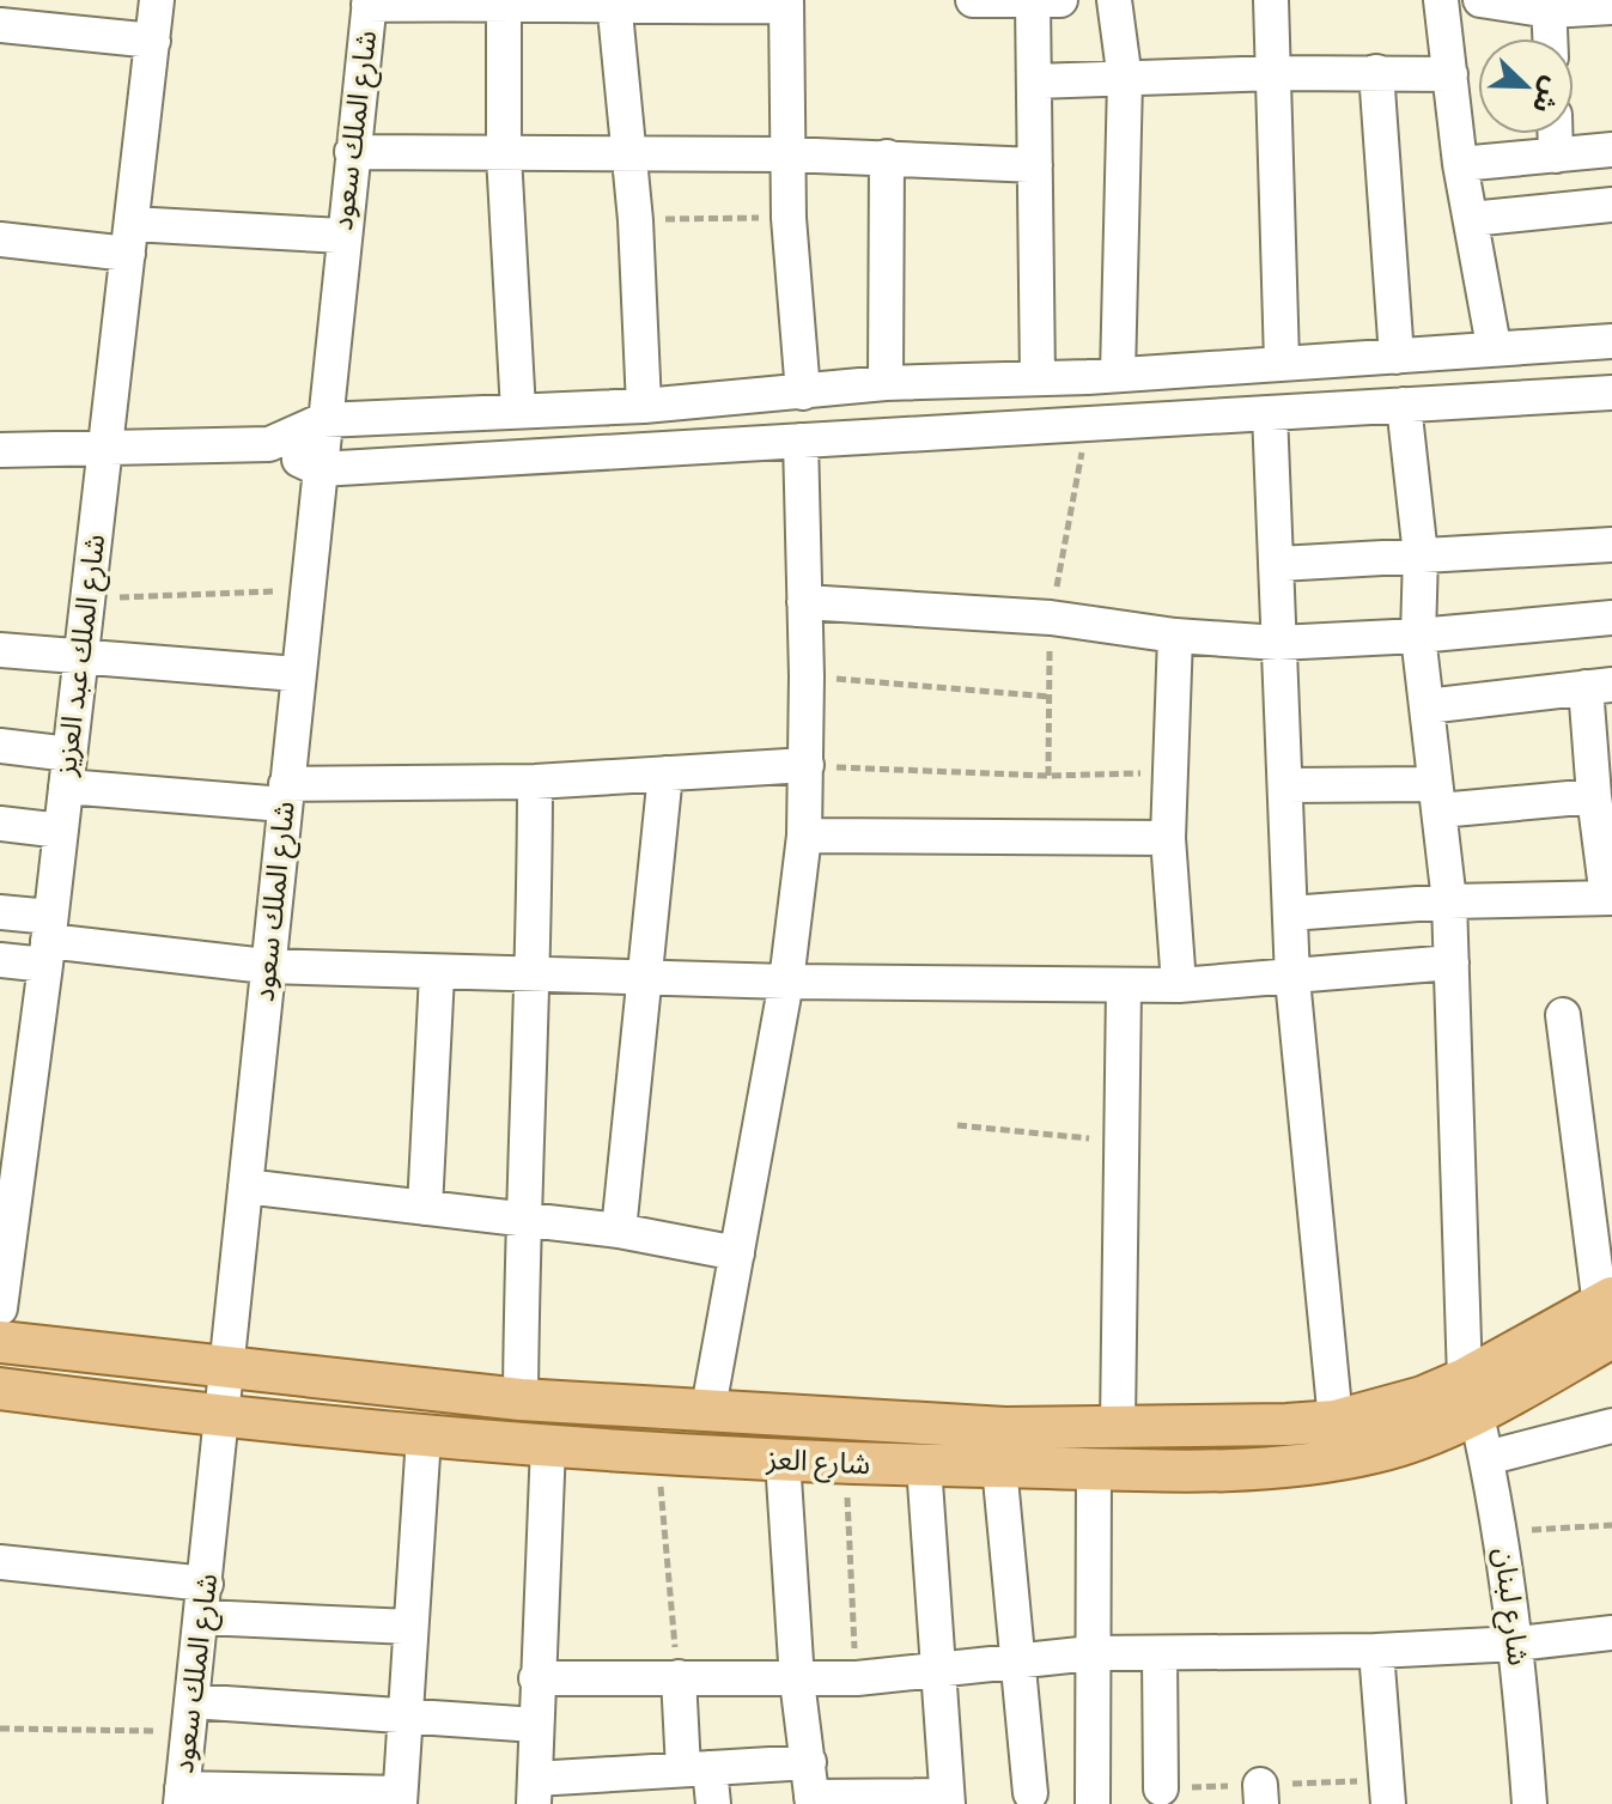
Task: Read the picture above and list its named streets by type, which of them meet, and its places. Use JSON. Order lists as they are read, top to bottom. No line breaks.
{"streets":{"main road":["شارع العز"],"street":["شارع الملك سعود","شارع الملك عبد العزيز","شارع لبنان"]},"crossings":[["شارع الملك سعود","شارع العز"],["شارع العز","شارع لبنان"]],"north":"bottom right"}
